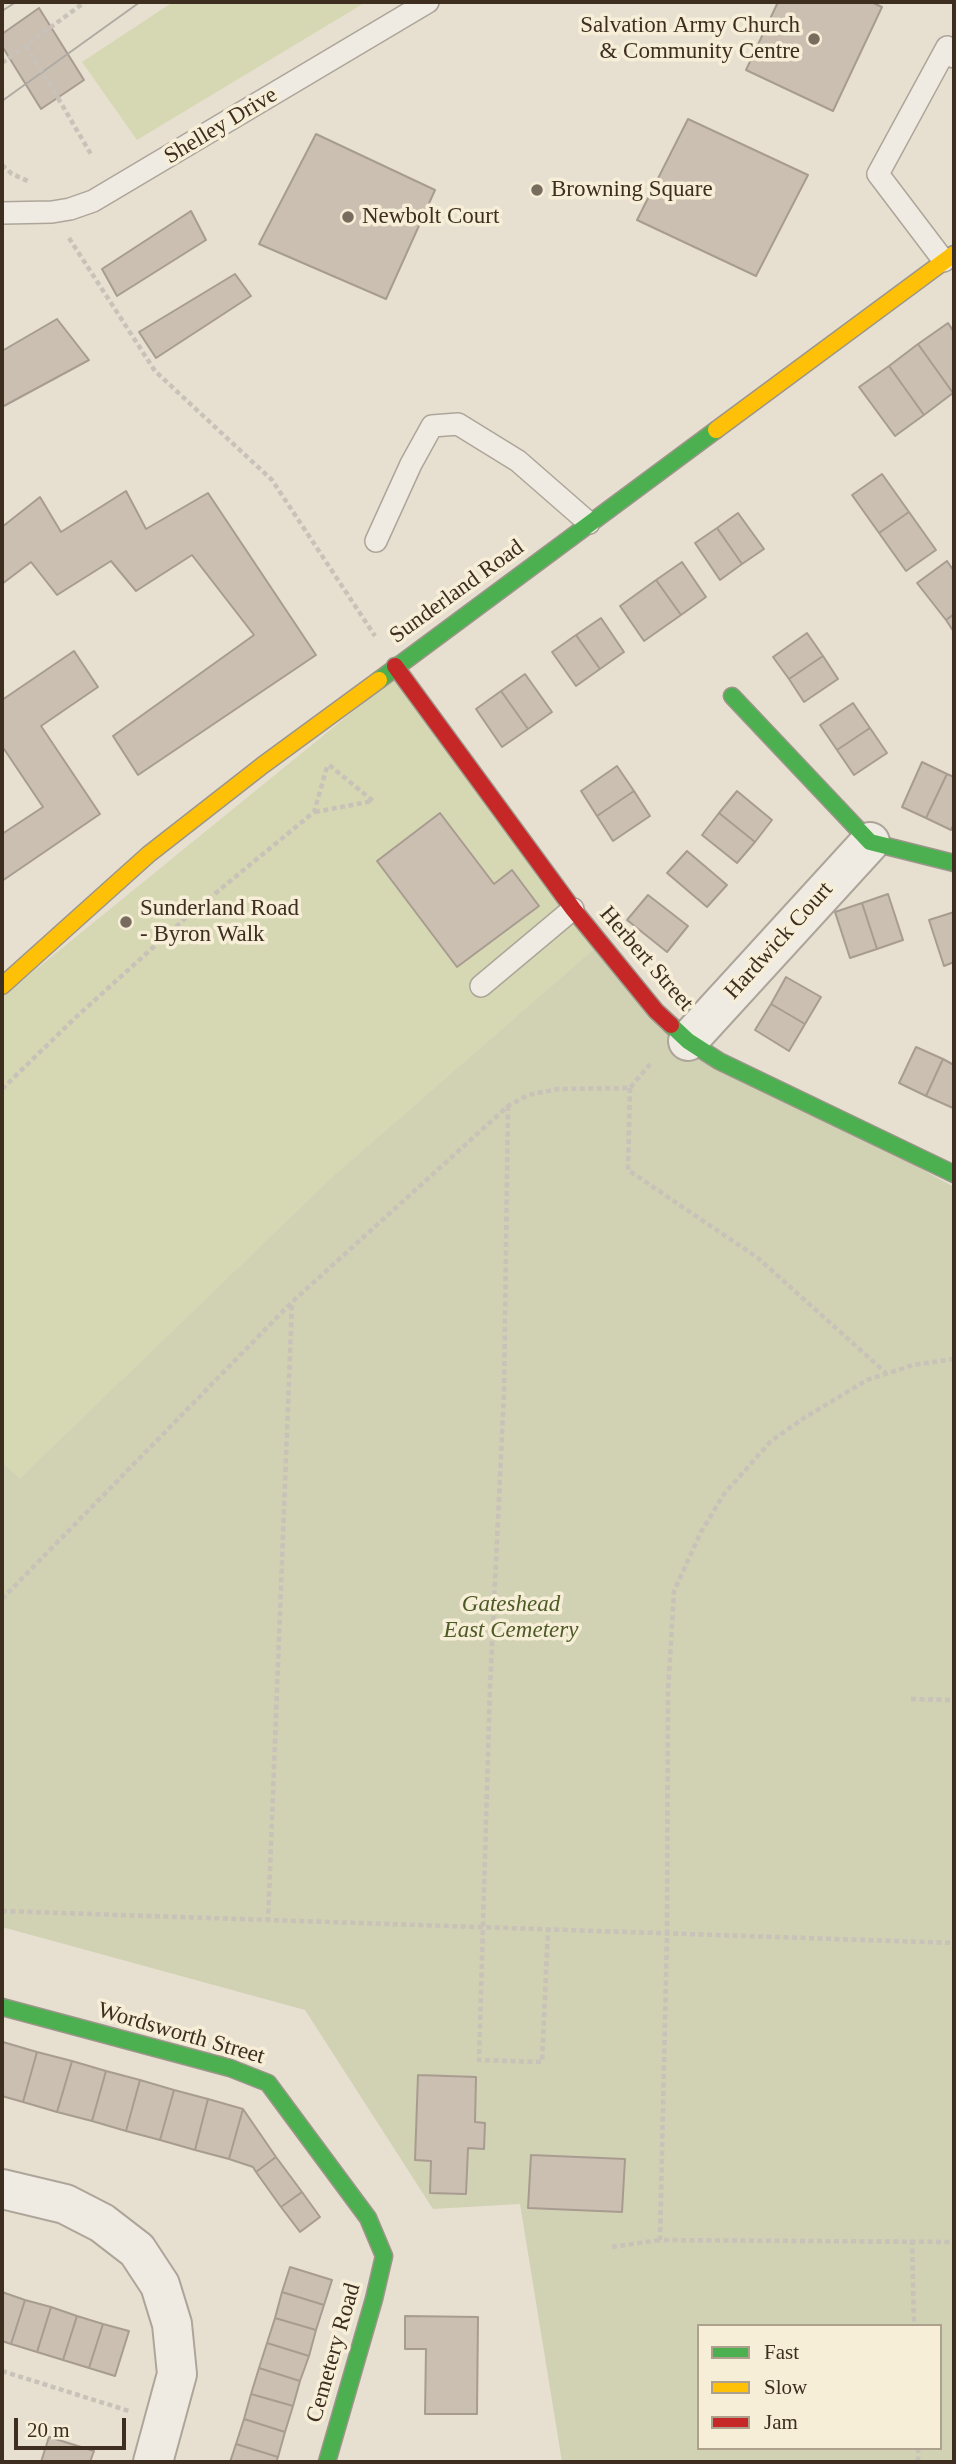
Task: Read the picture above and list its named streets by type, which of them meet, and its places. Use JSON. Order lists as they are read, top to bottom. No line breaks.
{"streets":{"street":["Sunderland Road","Hardwick Court","Herbert Street","Wordsworth Street","Cemetery Road"],"lane":["Shelley Drive"]},"crossings":[["Sunderland Road","Herbert Street"],["Hardwick Court","Herbert Street"],["Wordsworth Street","Cemetery Road"]],"parks":["Gateshead East Cemetery"],"places":["Salvation Army Church & Community Centre","Browning Square","Newbolt Court","Sunderland Road - Byron Walk"],"legend":["Fast","Slow","Jam"],"scale_bar":"20 m"}
